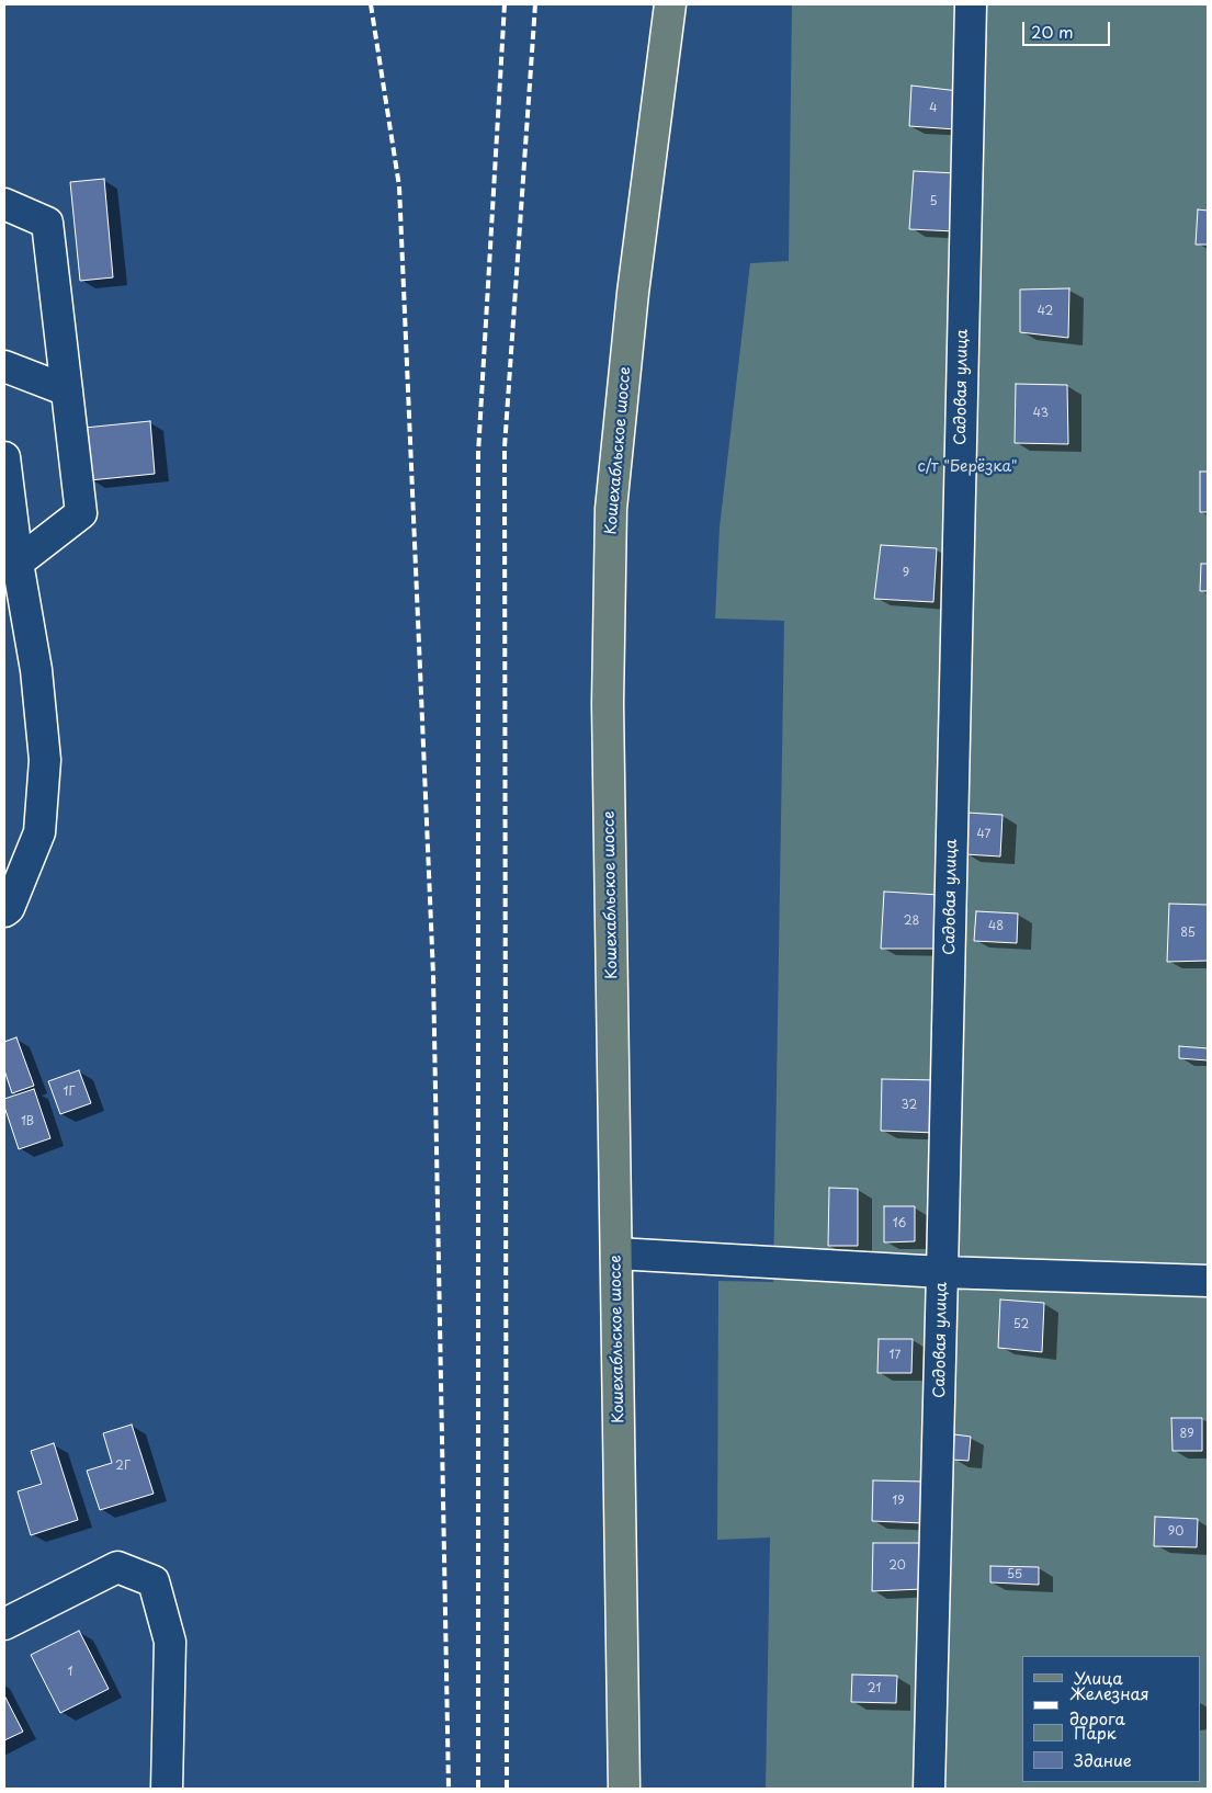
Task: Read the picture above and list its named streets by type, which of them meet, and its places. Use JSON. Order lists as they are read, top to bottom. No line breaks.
{"streets":{"main road":["Кошехабльское шоссе"],"street":["Садовая улица"]},"parks":["с/т \"Берёзка\""],"house_numbers":["4","5","42","43","9","47","28","48","85","1Г","32","1В","16","52","17","89","2Г","19","90","20","55","1","21"],"legend":["Улица","Железная дорога","Парк","Здание"],"scale_bar":"20 m"}
